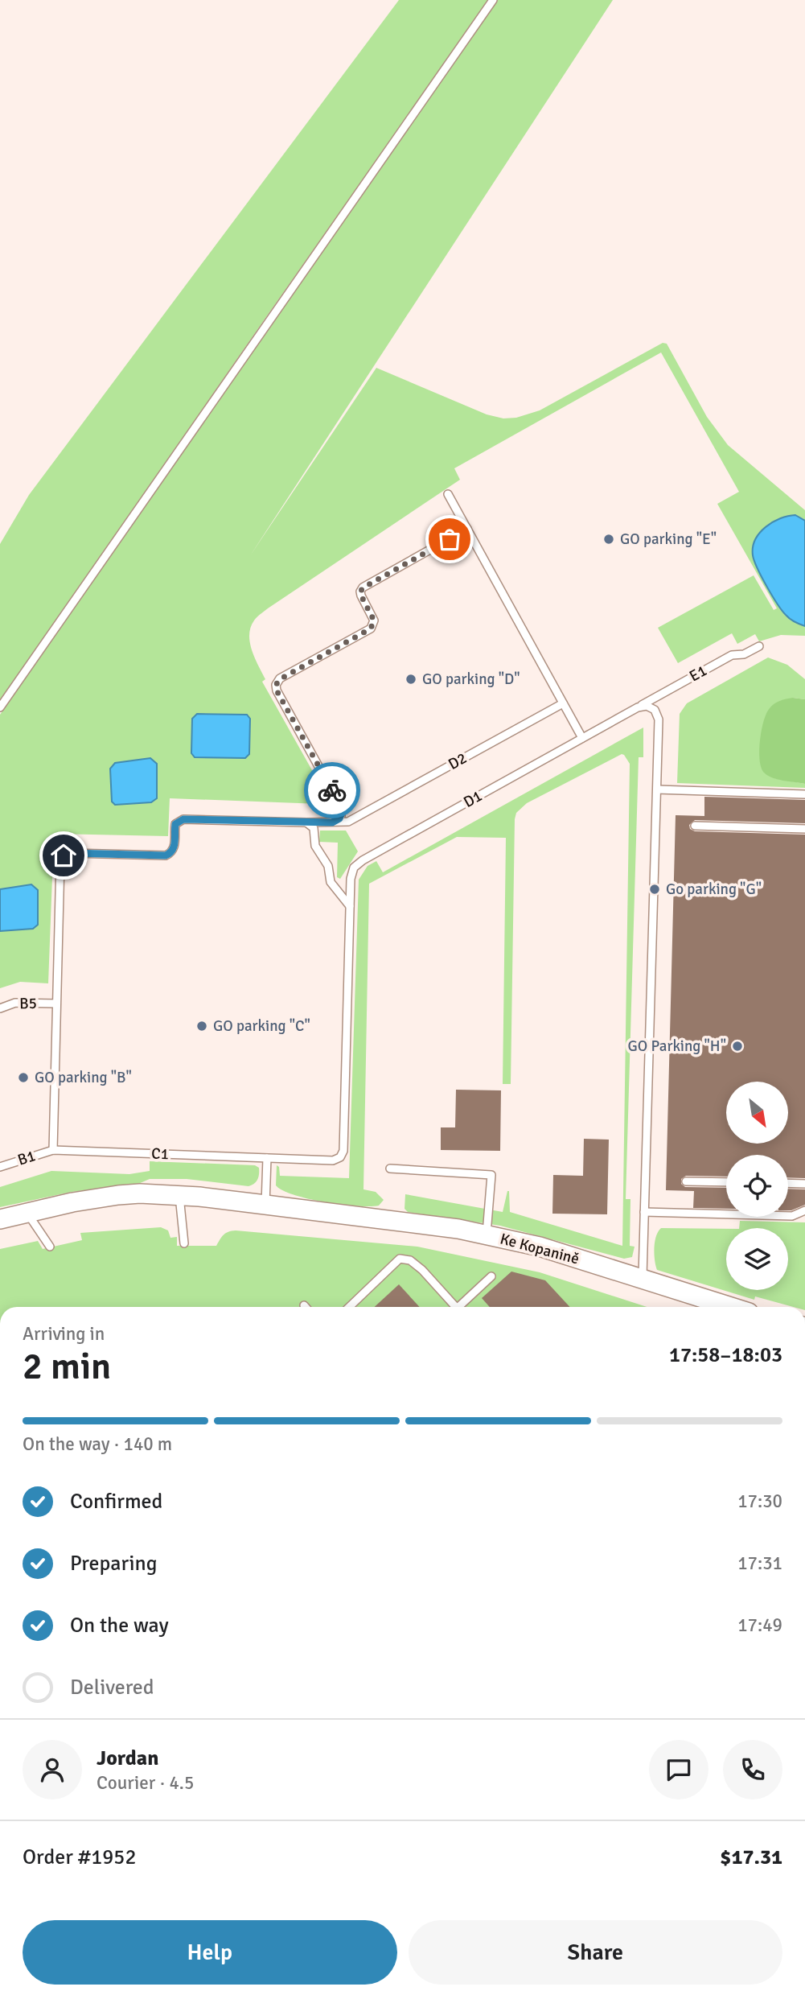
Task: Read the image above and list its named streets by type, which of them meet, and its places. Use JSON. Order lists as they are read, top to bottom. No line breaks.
{"streets":{"street":["Ke Kopanině"],"lane":["E1","D2","D1","B5","C1","B1"]},"crossings":[["E1","D1"],["D1","C1"],["C1","B1"]],"places":["GO parking \"E\"","GO parking \"D\"","Go parking \"G\"","GO parking \"C\"","GO Parking \"H\"","GO parking \"B\""],"north":"bottom right","page":{"heading":["2 min","Arriving in","17:58–18:03"],"panel":["Jordan","Courier · 4.5","Order #1952","$17.31"],"bar":"On the way · 140 m","list":[["Confirmed","17:30"],["Preparing","17:31"],["On the way","17:49"],"Delivered"],"buttons":["Help","Share"]}}
